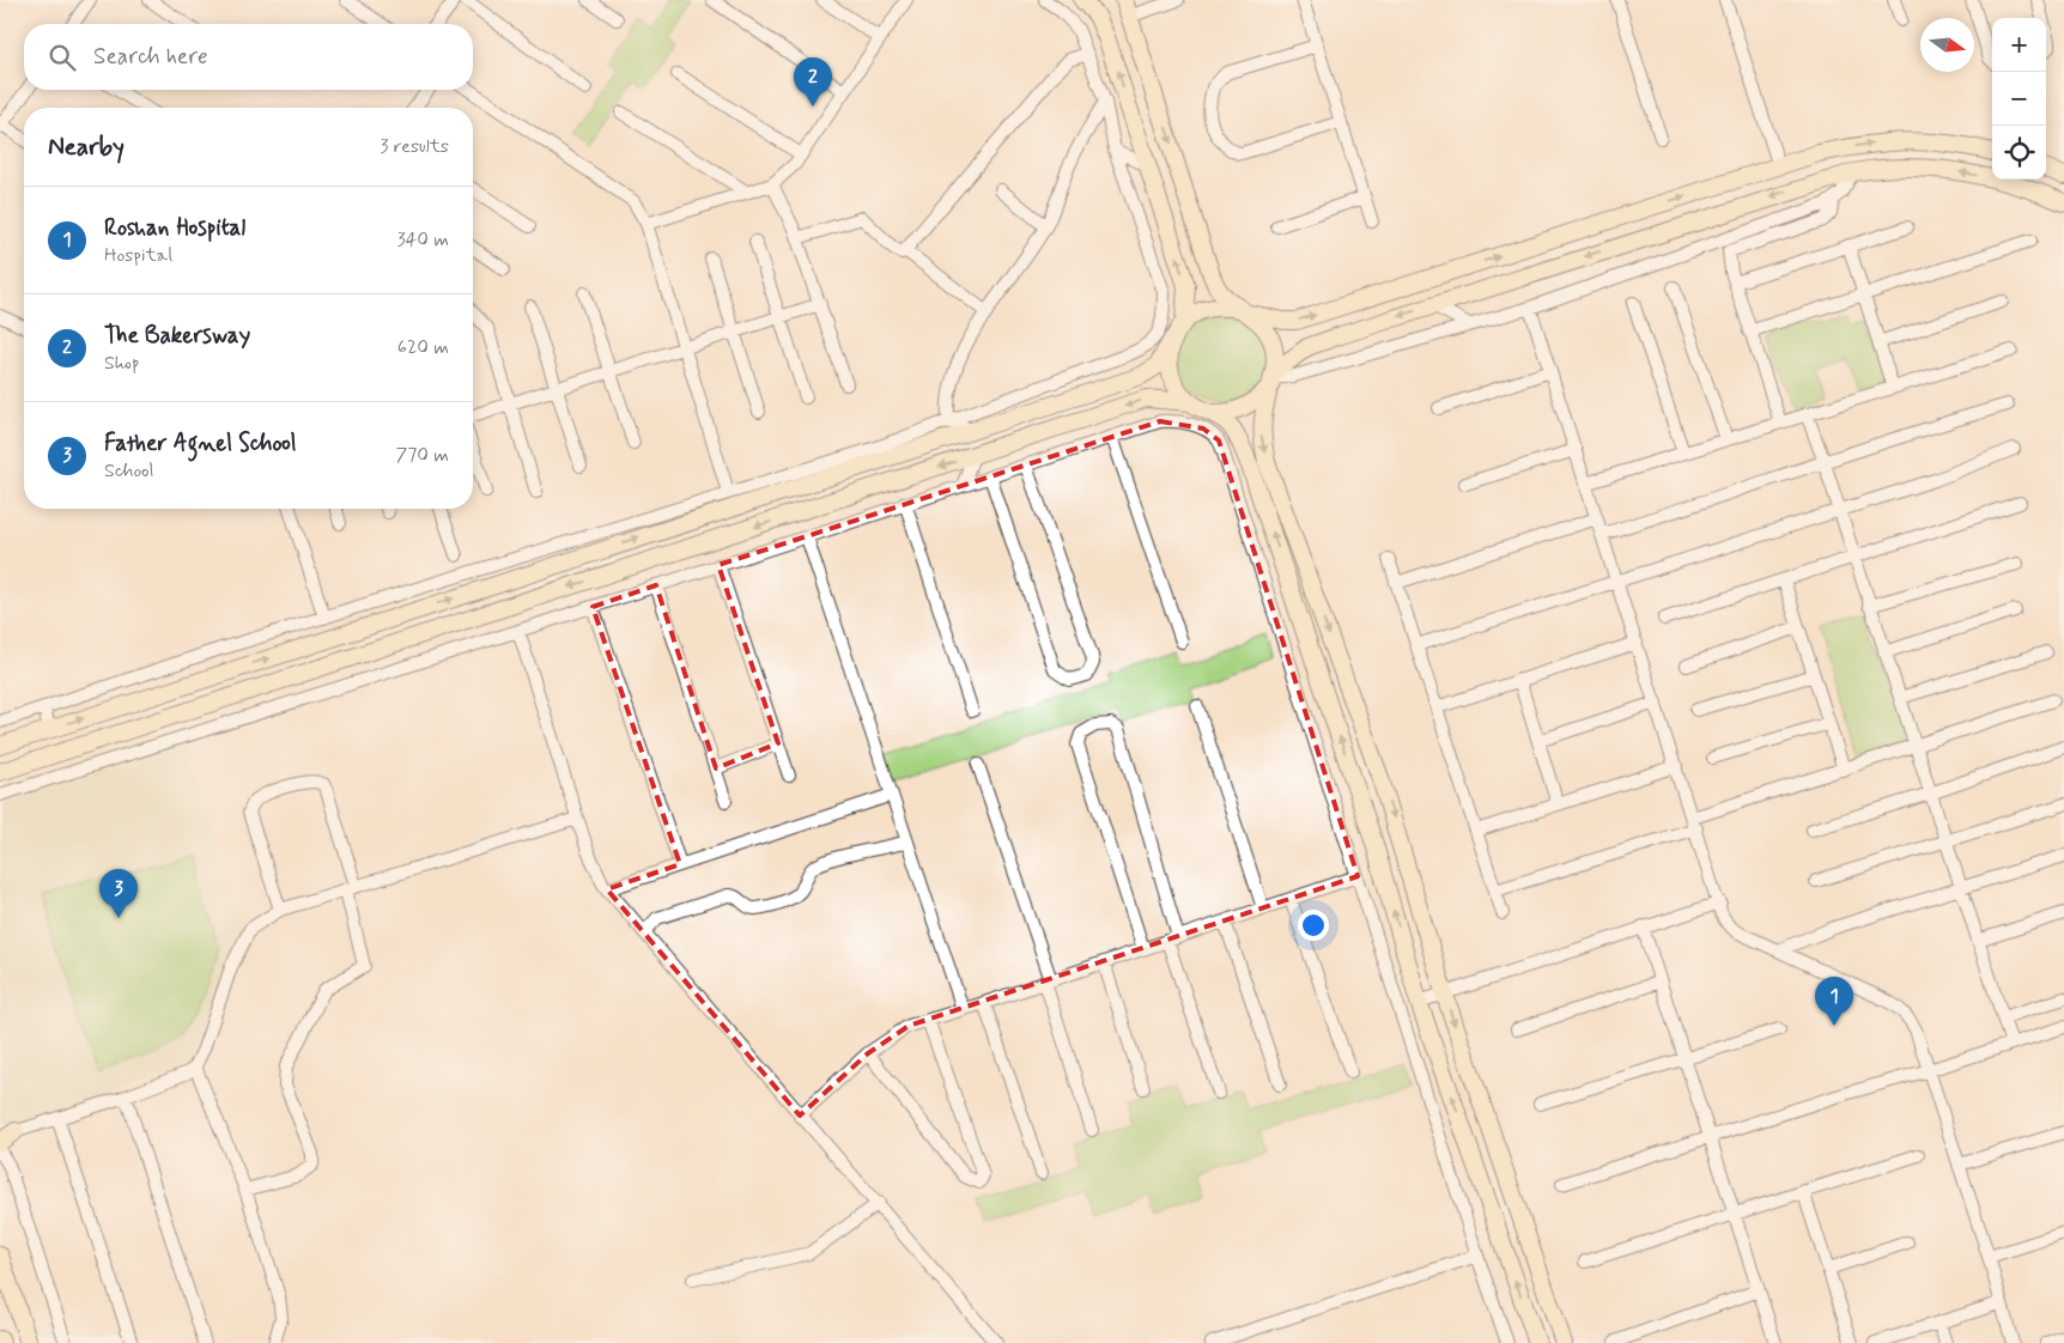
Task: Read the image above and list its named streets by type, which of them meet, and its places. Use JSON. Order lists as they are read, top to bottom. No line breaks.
{"north":"right","page":{"map_buttons":["+","−"],"search":"Search here","pins":["2","3","1"],"heading":["Nearby","3 results"],"list":[{"mark":"1","name":"Roshan Hospital","note":"Hospital","value":"340 m"},{"mark":"2","name":"The Bakersway","note":"Shop","value":"620 m"},{"mark":"3","name":"Father Agnel School","note":"School","value":"770 m"}]}}
